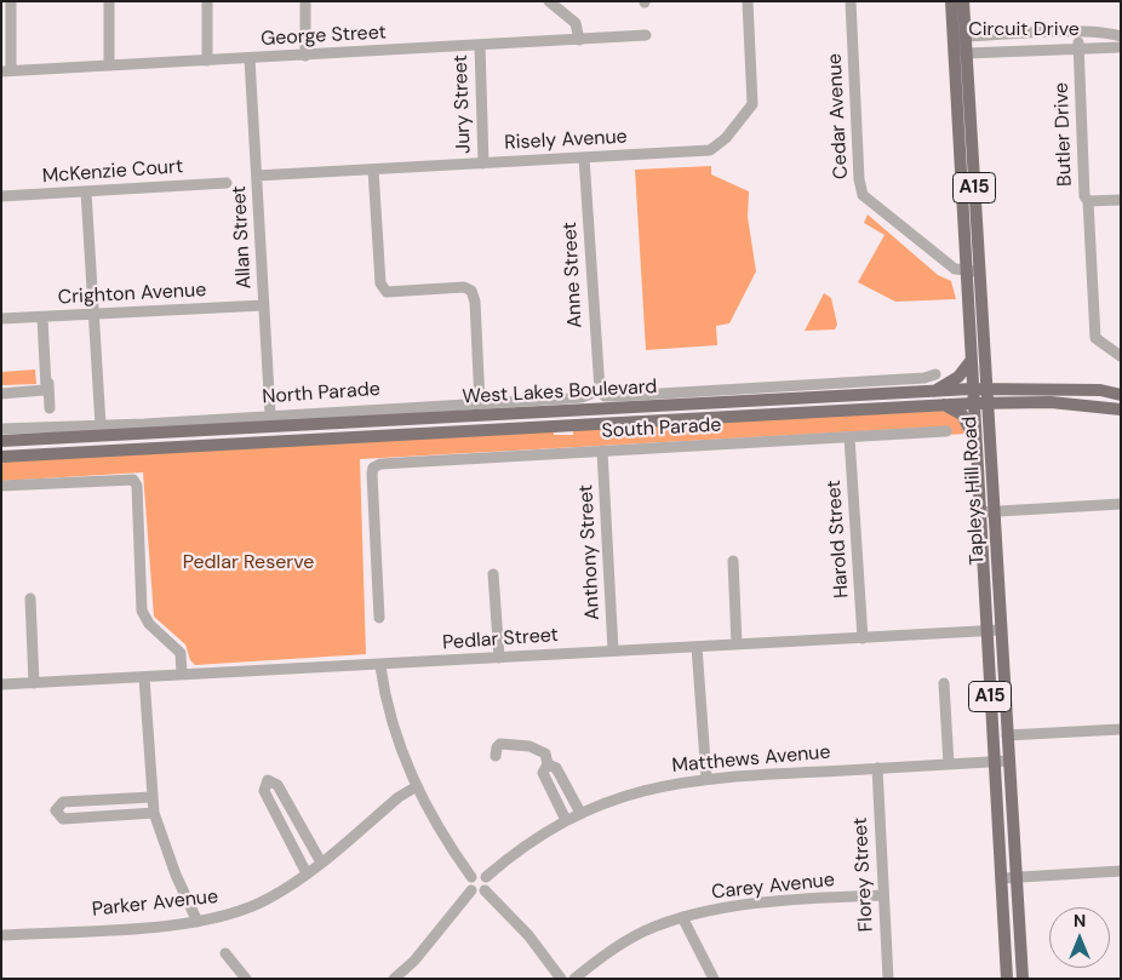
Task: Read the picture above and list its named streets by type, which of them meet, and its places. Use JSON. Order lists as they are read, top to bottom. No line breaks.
{"streets":{"main road":["A15","West Lakes Boulevard","Tapleys Hill Road"],"street":["Circuit Drive","George Street","Jury Street","Cedar Avenue","Butler Drive","Risely Avenue","McKenzie Court","Allan Street","Anne Street","Crighton Avenue","North Parade","South Parade","Harold Street","Anthony Street","Pedlar Street","Matthews Avenue","Florey Street","Carey Avenue","Parker Avenue"]},"crossings":[["Circuit Drive","Butler Drive"],["Circuit Drive","Tapleys Hill Road"],["George Street","Jury Street"],["George Street","Allan Street"],["Jury Street","Risely Avenue"],["Cedar Avenue","Tapleys Hill Road"],["Risely Avenue","Allan Street"],["Risely Avenue","Anne Street"],["Allan Street","Crighton Avenue"],["Allan Street","North Parade"],["Anne Street","North Parade"],["West Lakes Boulevard","Tapleys Hill Road"],["South Parade","Harold Street"],["South Parade","Anthony Street"],["Tapleys Hill Road","Pedlar Street"],["Tapleys Hill Road","Matthews Avenue"],["Harold Street","Pedlar Street"],["Anthony Street","Pedlar Street"],["Matthews Avenue","Florey Street"],["Florey Street","Carey Avenue"]],"parks":["Pedlar Reserve"],"north":"top"}
